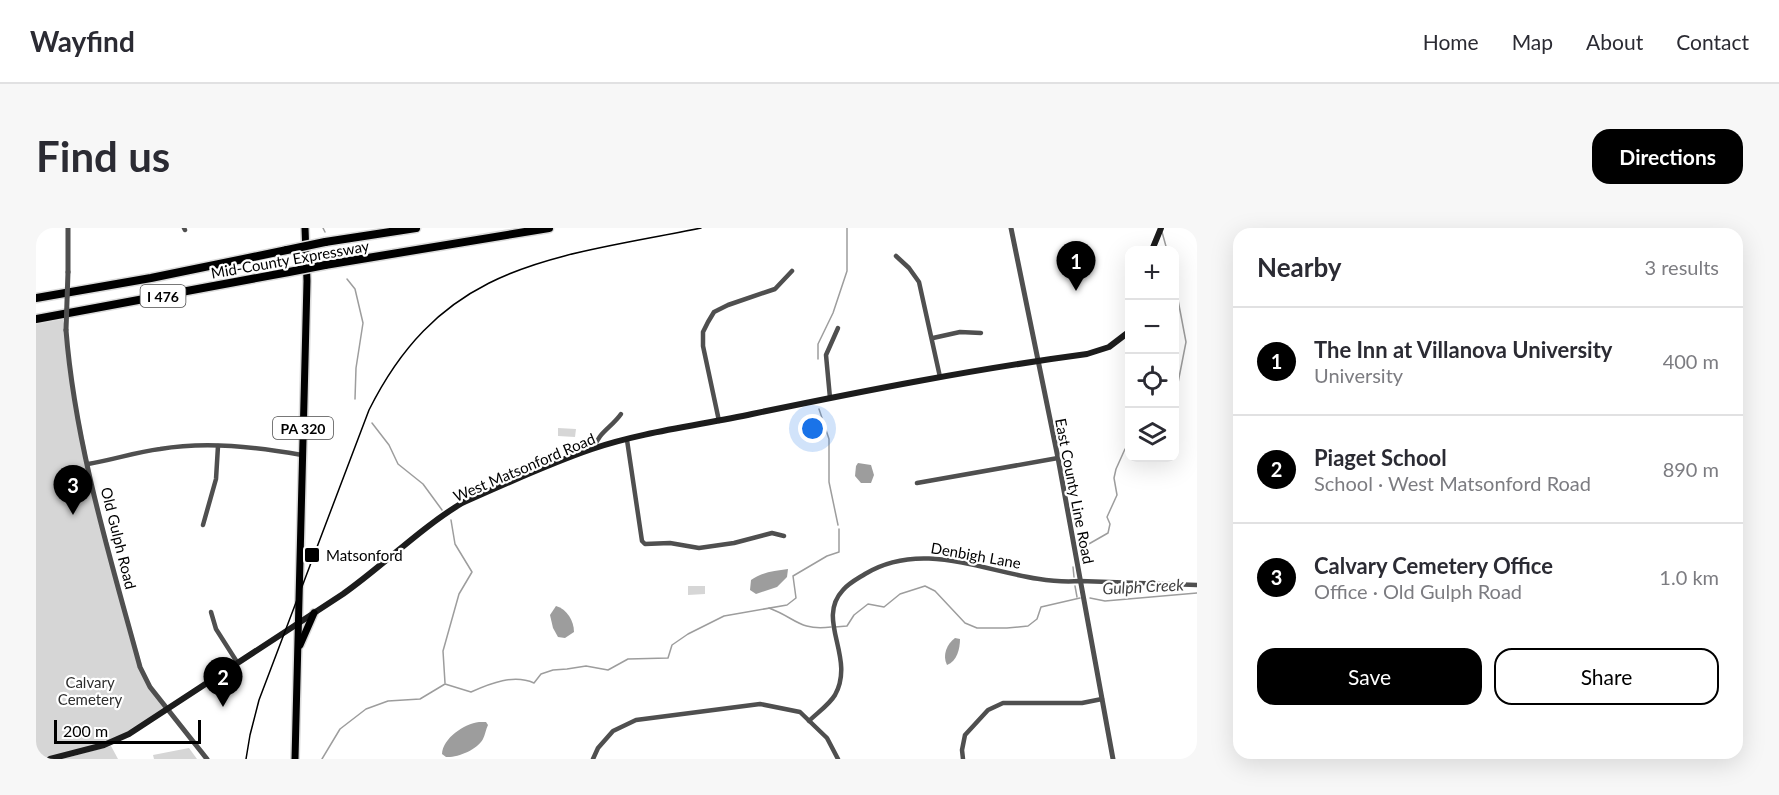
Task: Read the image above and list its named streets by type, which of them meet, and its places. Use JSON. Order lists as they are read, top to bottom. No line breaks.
{"streets":{"highway":["Mid-County Expressway","I 476"],"main road":["PA 320","West Matsonford Road"],"street":["East County Line Road","Old Gulph Road","Denbigh Lane"]},"crossings":[["PA 320","West Matsonford Road"],["West Matsonford Road","East County Line Road"],["West Matsonford Road","Old Gulph Road"],["East County Line Road","Denbigh Lane"]],"water":["Gulph Creek"],"parks":["Calvary Cemetery"],"places":{"transit":["Matsonford"]},"scale_bar":"200 m","page":{"header":"Wayfind","nav":["Home","Map","About","Contact"],"buttons":["Directions",["Save","Share"]],"title":"Find us","heading":["Nearby","3 results"],"pins":["1","3","2"],"map_buttons":["+","−"],"list":[{"mark":"1","name":"The Inn at Villanova University","note":"University","value":"400 m"},{"mark":"2","name":"Piaget School","note":"School · West Matsonford Road","value":"890 m"},{"mark":"3","name":"Calvary Cemetery Office","note":"Office · Old Gulph Road","value":"1.0 km"}],"scale":"200 m"}}
